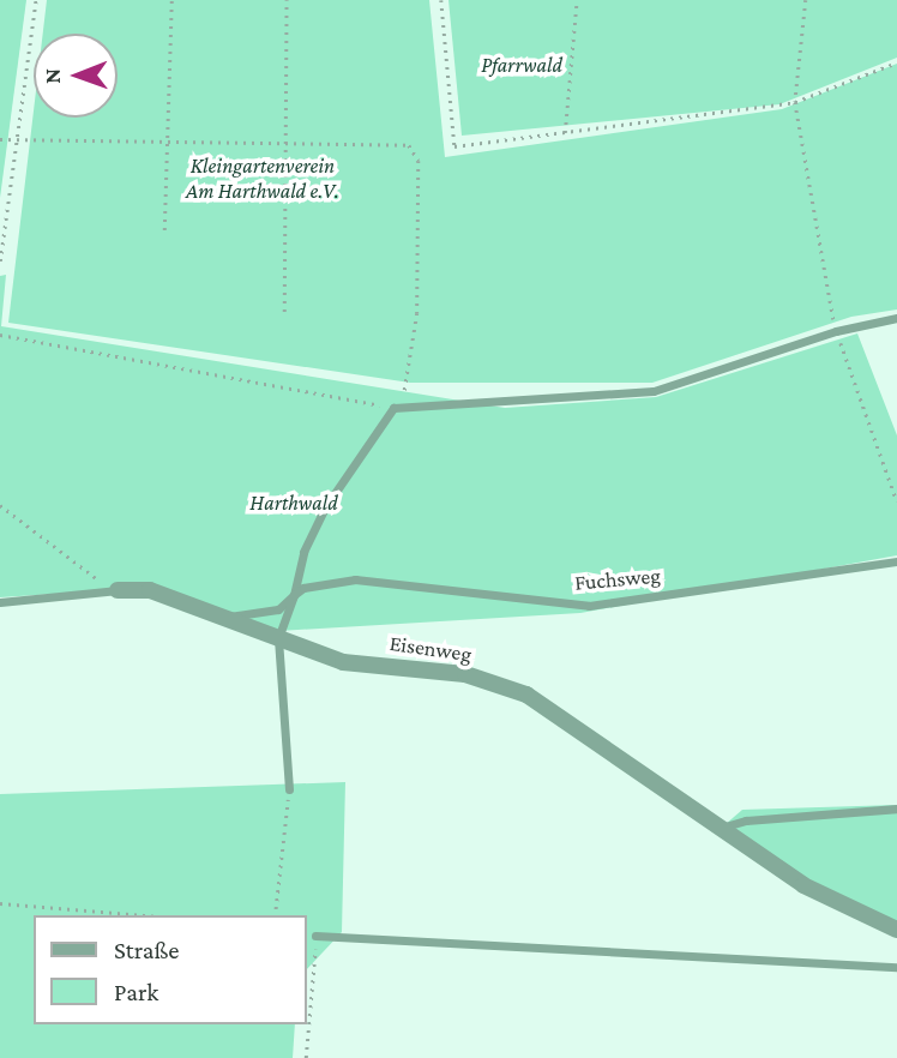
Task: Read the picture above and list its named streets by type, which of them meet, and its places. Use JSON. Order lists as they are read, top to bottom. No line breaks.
{"streets":{"street":["Eisenweg"],"lane":["Fuchsweg"]},"crossings":[["Fuchsweg","Eisenweg"]],"parks":["Pfarrwald","Kleingartenverein Am Harthwald e.V.","Harthwald"],"legend":["Straße","Park"],"north":"left"}
